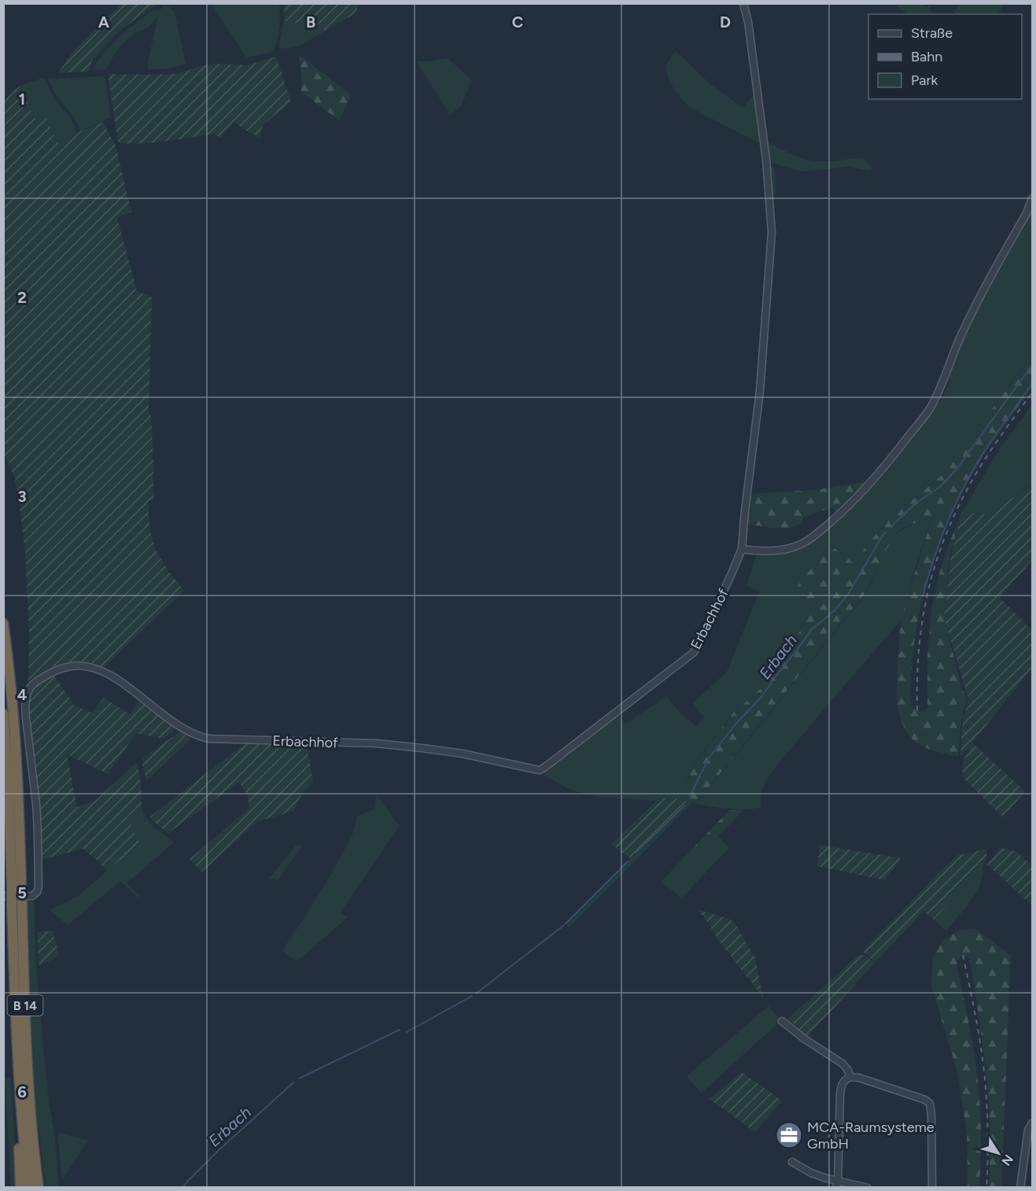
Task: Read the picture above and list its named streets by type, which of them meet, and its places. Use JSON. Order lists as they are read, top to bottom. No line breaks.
{"streets":{"highway":["B 14"],"street":["Erbachhof"]},"water":["Erbach"],"places":{"office":["MCA-Raumsysteme GmbH"]},"legend":["Straße","Bahn","Park"],"north":"bottom right","grid":{"columns":["A","B","C","D"],"rows":["1","2","3","4","5","6"]}}
